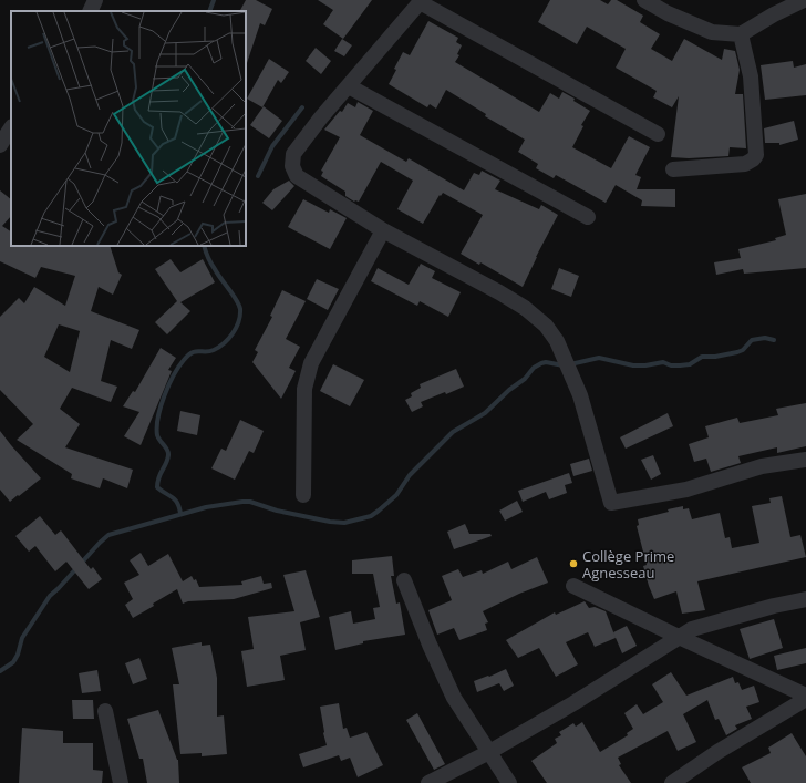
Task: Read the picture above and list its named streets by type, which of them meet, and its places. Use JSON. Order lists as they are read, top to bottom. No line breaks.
{"places":["Collège Prime Agnesseau"]}
